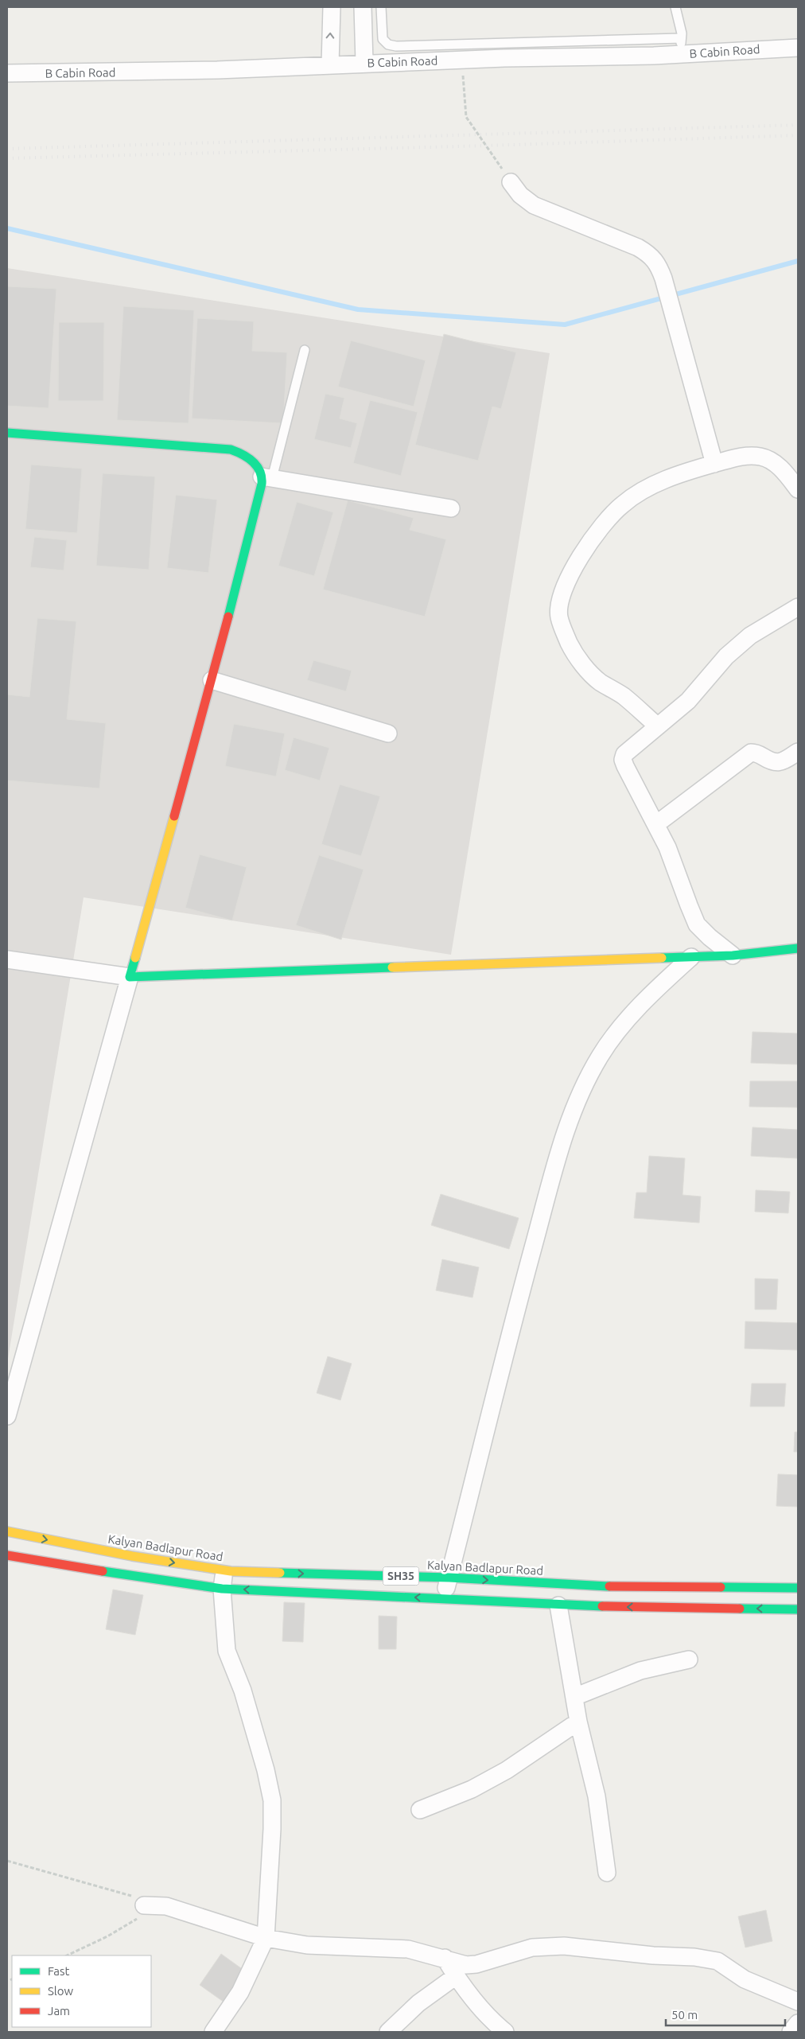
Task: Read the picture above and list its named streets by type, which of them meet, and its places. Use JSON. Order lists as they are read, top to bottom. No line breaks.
{"streets":{"main road":["Kalyan Badlapur Road","SH35"],"street":["B Cabin Road"]},"legend":["Fast","Slow","Jam"],"scale_bar":"50 m"}
